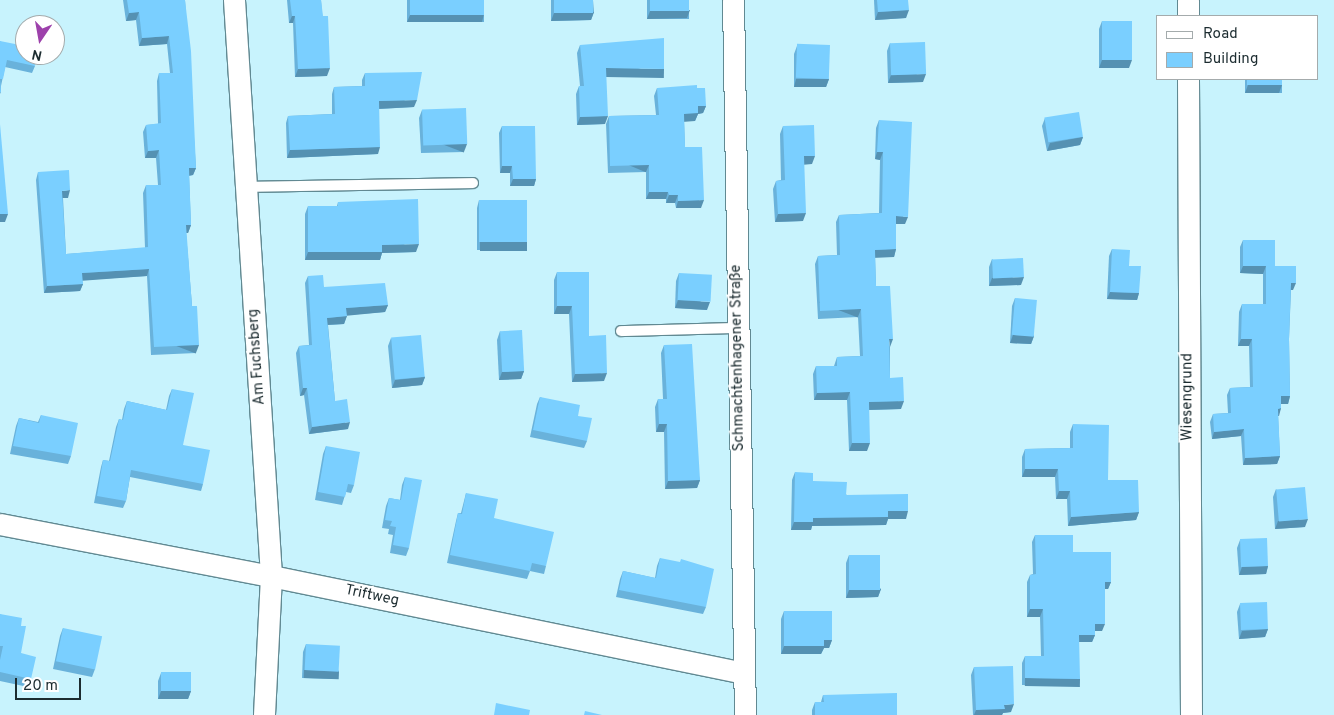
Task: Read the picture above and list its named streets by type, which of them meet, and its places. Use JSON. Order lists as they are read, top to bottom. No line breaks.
{"streets":{"street":["Am Fuchsberg","Schmachtenhagener Straße","Wiesengrund","Triftweg"]},"crossings":[["Am Fuchsberg","Triftweg"],["Schmachtenhagener Straße","Triftweg"]],"legend":["Road","Building"],"scale_bar":"20 m","north":"bottom"}
